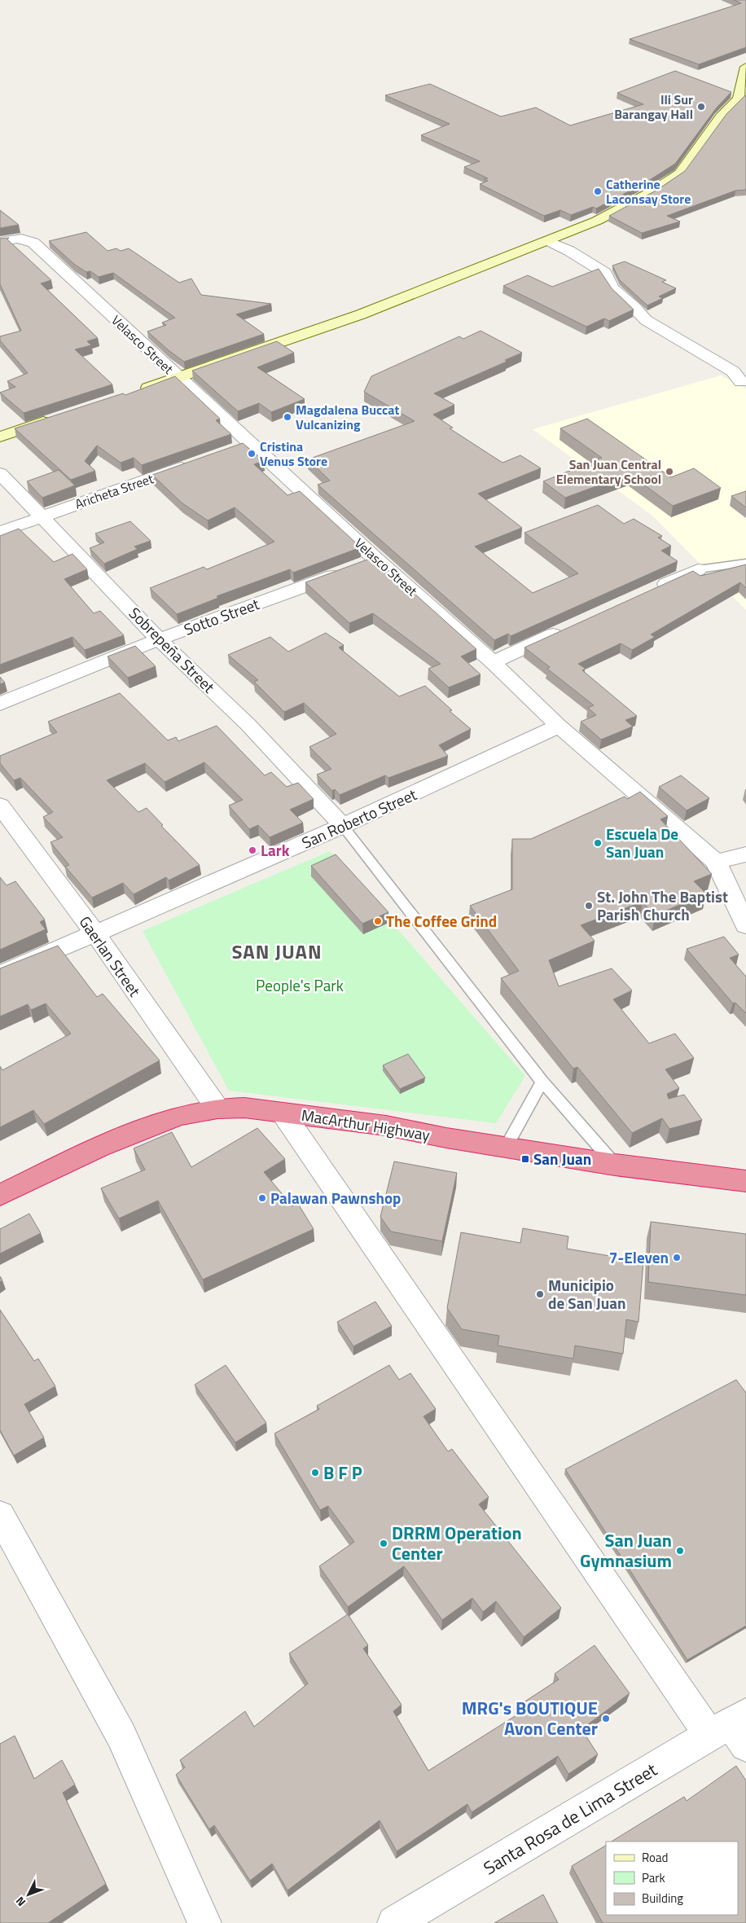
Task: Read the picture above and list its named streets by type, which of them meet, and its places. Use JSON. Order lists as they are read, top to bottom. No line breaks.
{"streets":{"highway":["MacArthur Highway"],"street":["Velasco Street","Aricheta Street","Sotto Street","Sobrepeña Street","San Roberto Street","Gaerlan Street","Santa Rosa de Lima Street"]},"crossings":[["Velasco Street","Sotto Street"],["Velasco Street","San Roberto Street"],["Aricheta Street","Sobrepeña Street"],["Sotto Street","Sobrepeña Street"],["Sobrepeña Street","San Roberto Street"],["San Roberto Street","Gaerlan Street"],["Gaerlan Street","MacArthur Highway"]],"districts":["SAN JUAN"],"parks":["People's Park"],"places":{"other":["Ili Sur Barangay Hall","Catherine Laconsay Store","Magdalena Buccat Vulcanizing","Cristina Venus Store","San Juan Central Elementary School","Escuela De San Juan","Lark","St. John The Baptist Parish Church","The Coffee Grind","Palawan Pawnshop","7-Eleven","Municipio de San Juan","B F P","DRRM Operation Center","San Juan Gymnasium","MRG's BOUTIQUE Avon Center"],"transit":["San Juan"]},"legend":["Road","Park","Building"],"north":"bottom left"}
